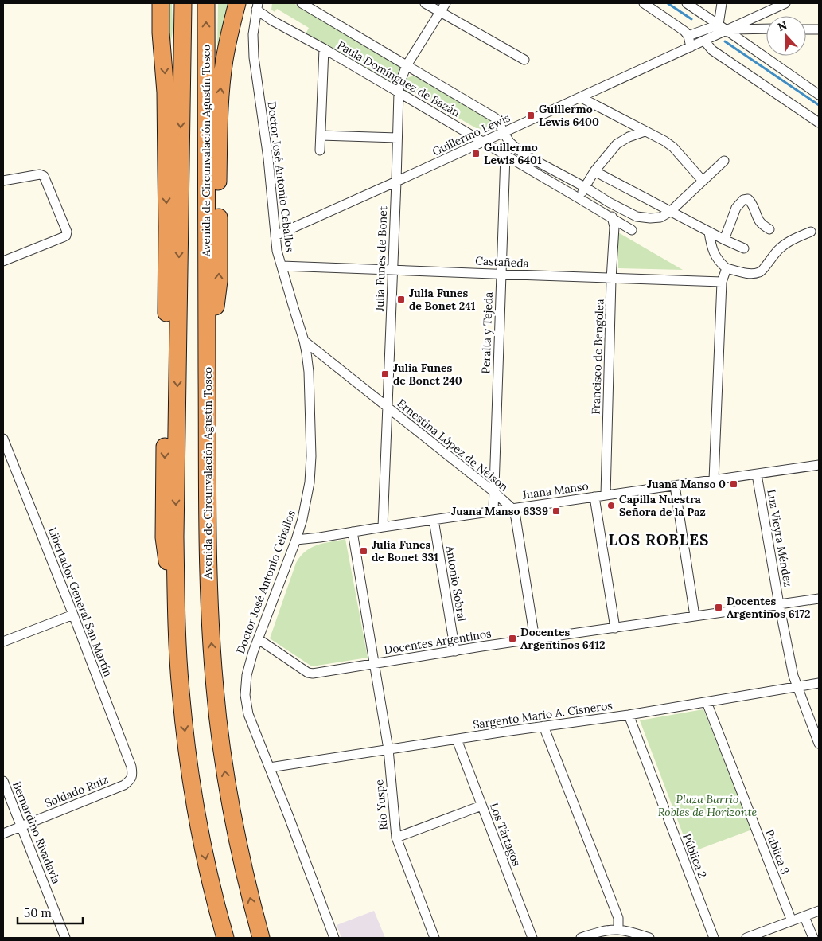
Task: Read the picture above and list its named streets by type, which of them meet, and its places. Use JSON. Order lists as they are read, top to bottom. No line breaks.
{"streets":{"highway":["Avenida de Circunvalación Agustín Tosco"],"street":["Paula Domínguez de Bazán","Guillermo Lewis","Doctor José Antonio Ceballos","Julia Funes de Bonet","Castañeda","Peralta y Tejeda","Francisco de Bengolea","Ernestina López de Nelson","Juana Manso","Luz Vieyra Méndez","Antonio Sobral","Libertador General San Martín","Docentes Argentinos","Sargento Mario A. Cisneros","Soldado Ruiz","Río Yuspe","Bernardino Rivadavia","Los Tártagos","Publica 3","Pública 2"]},"crossings":[["Paula Domínguez de Bazán","Guillermo Lewis"],["Paula Domínguez de Bazán","Doctor José Antonio Ceballos"],["Paula Domínguez de Bazán","Julia Funes de Bonet"],["Paula Domínguez de Bazán","Peralta y Tejeda"],["Paula Domínguez de Bazán","Francisco de Bengolea"],["Guillermo Lewis","Doctor José Antonio Ceballos"],["Guillermo Lewis","Julia Funes de Bonet"],["Doctor José Antonio Ceballos","Castañeda"],["Doctor José Antonio Ceballos","Ernestina López de Nelson"],["Doctor José Antonio Ceballos","Juana Manso"],["Doctor José Antonio Ceballos","Docentes Argentinos"],["Doctor José Antonio Ceballos","Sargento Mario A. Cisneros"],["Julia Funes de Bonet","Castañeda"],["Julia Funes de Bonet","Ernestina López de Nelson"],["Julia Funes de Bonet","Juana Manso"],["Castañeda","Peralta y Tejeda"],["Castañeda","Francisco de Bengolea"],["Peralta y Tejeda","Ernestina López de Nelson"],["Peralta y Tejeda","Juana Manso"],["Francisco de Bengolea","Juana Manso"],["Ernestina López de Nelson","Juana Manso"],["Juana Manso","Luz Vieyra Méndez"],["Juana Manso","Antonio Sobral"],["Luz Vieyra Méndez","Docentes Argentinos"],["Luz Vieyra Méndez","Sargento Mario A. Cisneros"],["Antonio Sobral","Docentes Argentinos"],["Libertador General San Martín","Soldado Ruiz"],["Docentes Argentinos","Río Yuspe"],["Sargento Mario A. Cisneros","Río Yuspe"],["Sargento Mario A. Cisneros","Los Tártagos"],["Sargento Mario A. Cisneros","Publica 3"],["Sargento Mario A. Cisneros","Pública 2"],["Soldado Ruiz","Bernardino Rivadavia"]],"districts":["LOS ROBLES"],"parks":["Plaza Barrio Robles de Horizonte"],"places":{"transit":["Guillermo Lewis 6400","Guillermo Lewis 6401","Julia Funes de Bonet 241","Julia Funes de Bonet 240","Juana Manso 0","Juana Manso 6339","Julia Funes de Bonet 331","Docentes Argentinos 6172","Docentes Argentinos 6412"],"other":["Capilla Nuestra Señora de la Paz"]},"scale_bar":"50 m","north":"top"}
